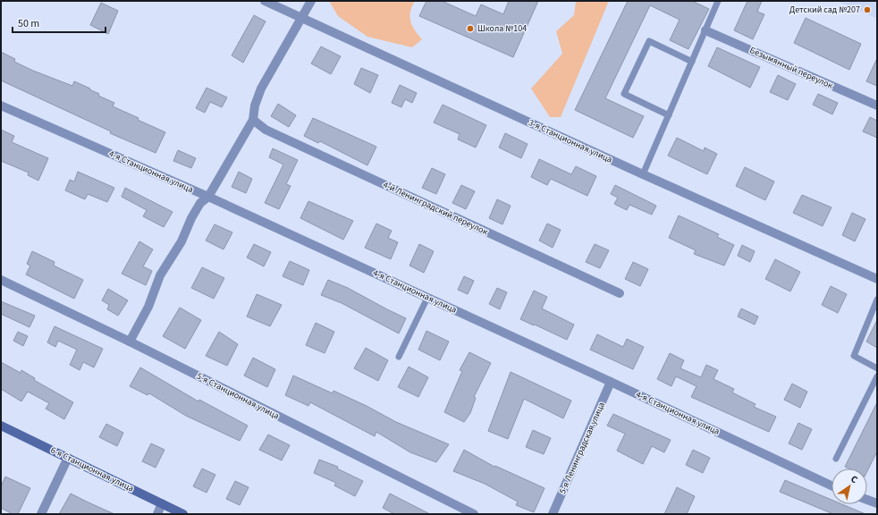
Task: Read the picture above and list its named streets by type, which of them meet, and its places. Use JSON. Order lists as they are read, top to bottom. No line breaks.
{"streets":{"main road":["6-я Станционная улица"],"street":["Безымянный переулок","3-я Станционная улица","4-я Станционная улица","4-й Ленинградский переулок","5-я Станционная улица","5-я Ленинградская улица"]},"crossings":[["4-я Станционная улица","5-я Ленинградская улица"]],"places":["Детский сад №207","Школа №104"],"scale_bar":"50 m","north":"top right"}
